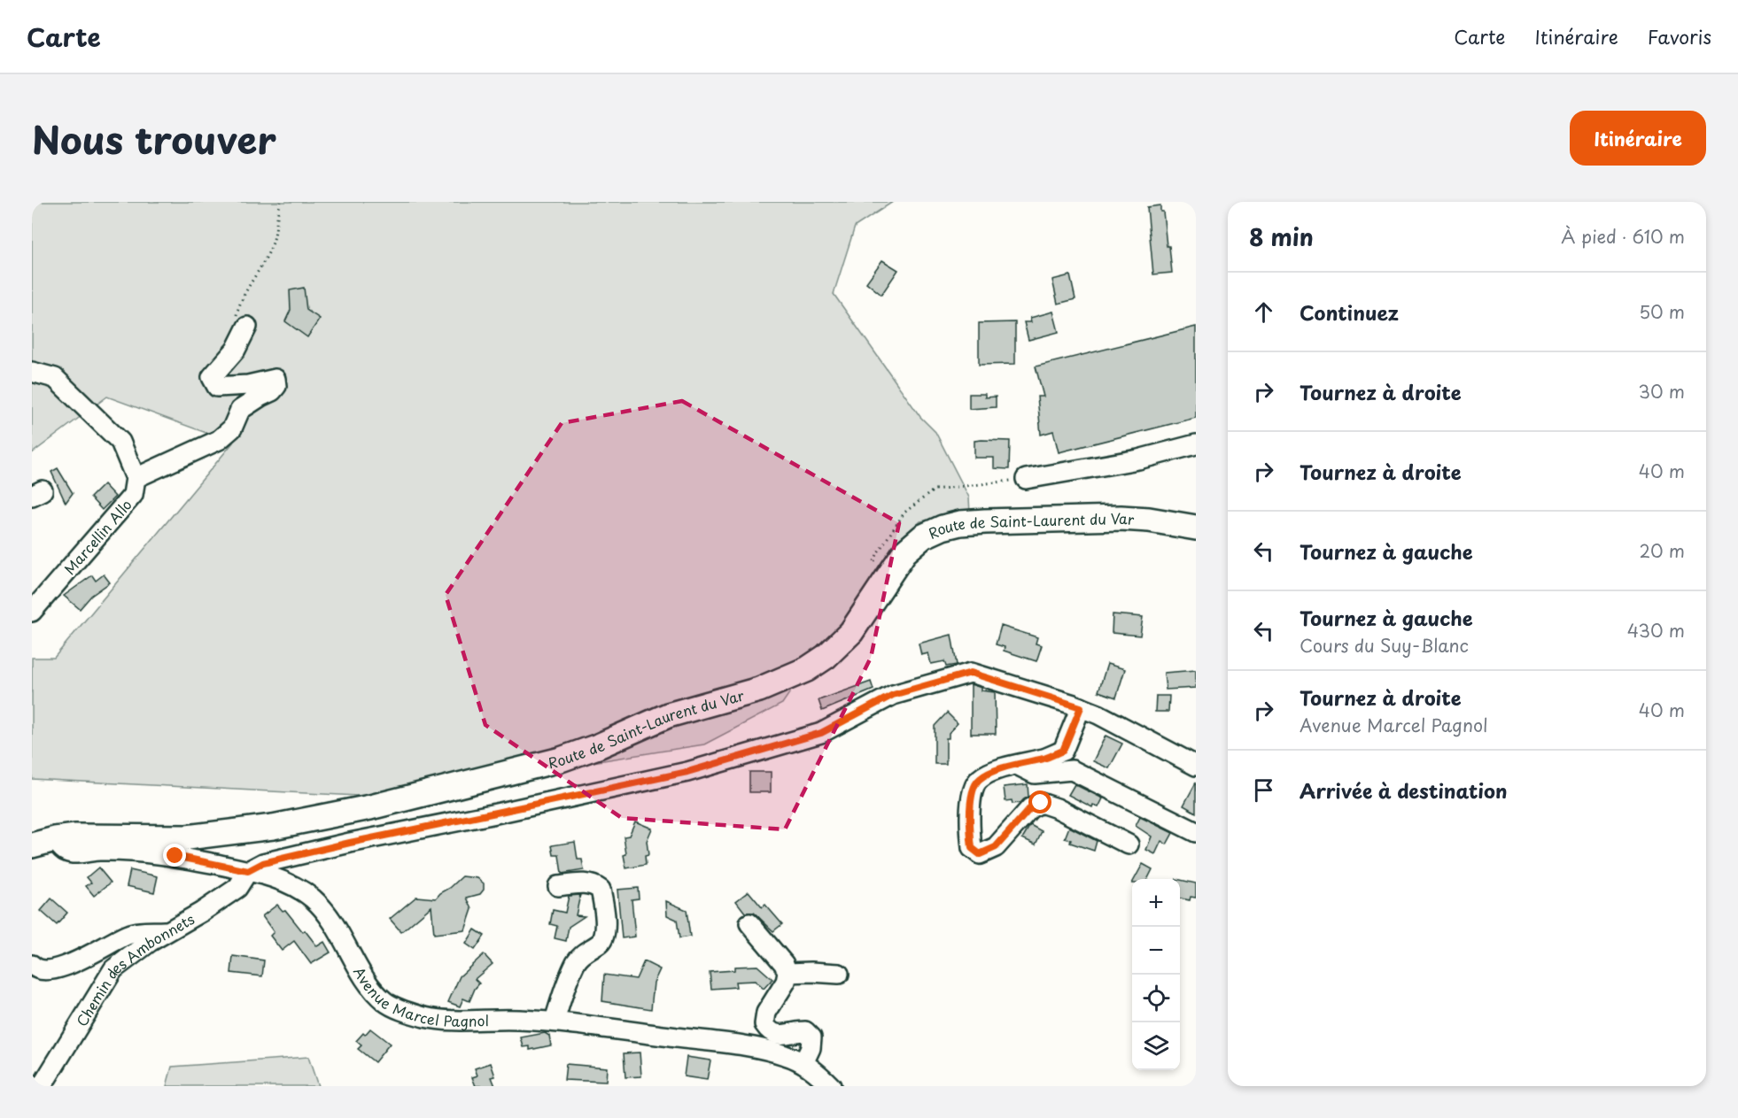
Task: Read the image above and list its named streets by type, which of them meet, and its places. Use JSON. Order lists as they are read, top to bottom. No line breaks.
{"streets":{"main road":["Route de Saint-Laurent du Var"],"street":["Marcellin Allo","Chemin des Ambonnets","Avenue Marcel Pagnol"]},"crossings":[["Route de Saint-Laurent du Var","Avenue Marcel Pagnol"],["Chemin des Ambonnets","Avenue Marcel Pagnol"]],"page":{"header":"Carte","nav":["Carte","Itinéraire","Favoris"],"title":"Nous trouver","buttons":"Itinéraire","heading":["8 min","À pied · 610 m"],"list":[["Continuez","50 m"],["Tournez à droite","30 m"],["Tournez à droite","40 m"],["Tournez à gauche","20 m"],["Tournez à gauche","Cours du Suy-Blanc","430 m"],["Tournez à droite","Avenue Marcel Pagnol","40 m"],"Arrivée à destination"],"map_buttons":["+","−"]}}
